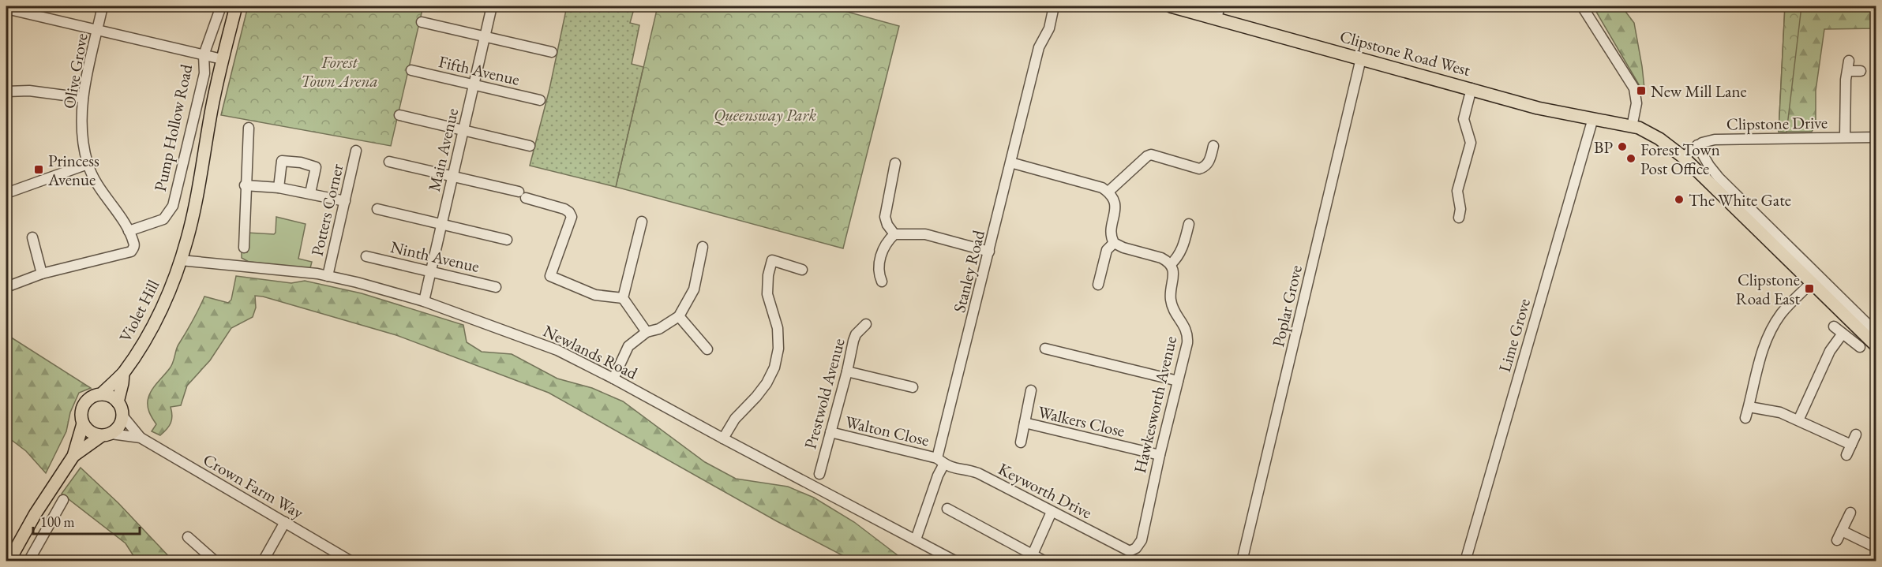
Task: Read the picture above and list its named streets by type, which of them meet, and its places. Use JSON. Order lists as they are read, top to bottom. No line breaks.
{"streets":{"main road":["Clipstone Road West","Pump Hollow Road","Violet Hill"],"street":["Fifth Avenue","Olive Grove","Clipstone Drive","Main Avenue","Potters Corner","Ninth Avenue","Stanley Road","Poplar Grove","Lime Grove","Newlands Road","Prestwold Avenue","Hawkesworth Avenue","Walkers Close","Walton Close","Crown Farm Way","Keyworth Drive"]},"crossings":[["Clipstone Road West","Poplar Grove"],["Clipstone Road West","Lime Grove"],["Fifth Avenue","Main Avenue"],["Olive Grove","Pump Hollow Road"],["Pump Hollow Road","Violet Hill"],["Pump Hollow Road","Newlands Road"],["Main Avenue","Ninth Avenue"],["Main Avenue","Newlands Road"],["Potters Corner","Newlands Road"],["Stanley Road","Newlands Road"],["Stanley Road","Walton Close"],["Stanley Road","Keyworth Drive"],["Violet Hill","Newlands Road"],["Violet Hill","Crown Farm Way"],["Prestwold Avenue","Walton Close"],["Hawkesworth Avenue","Walkers Close"],["Hawkesworth Avenue","Keyworth Drive"],["Walton Close","Keyworth Drive"]],"parks":["Forest Town Arena","Queensway Park"],"places":{"transit":["New Mill Lane","Princess Avenue","Clipstone Road East"],"other":["BP","Forest Town Post Office","The White Gate"]},"scale_bar":"100 m"}
